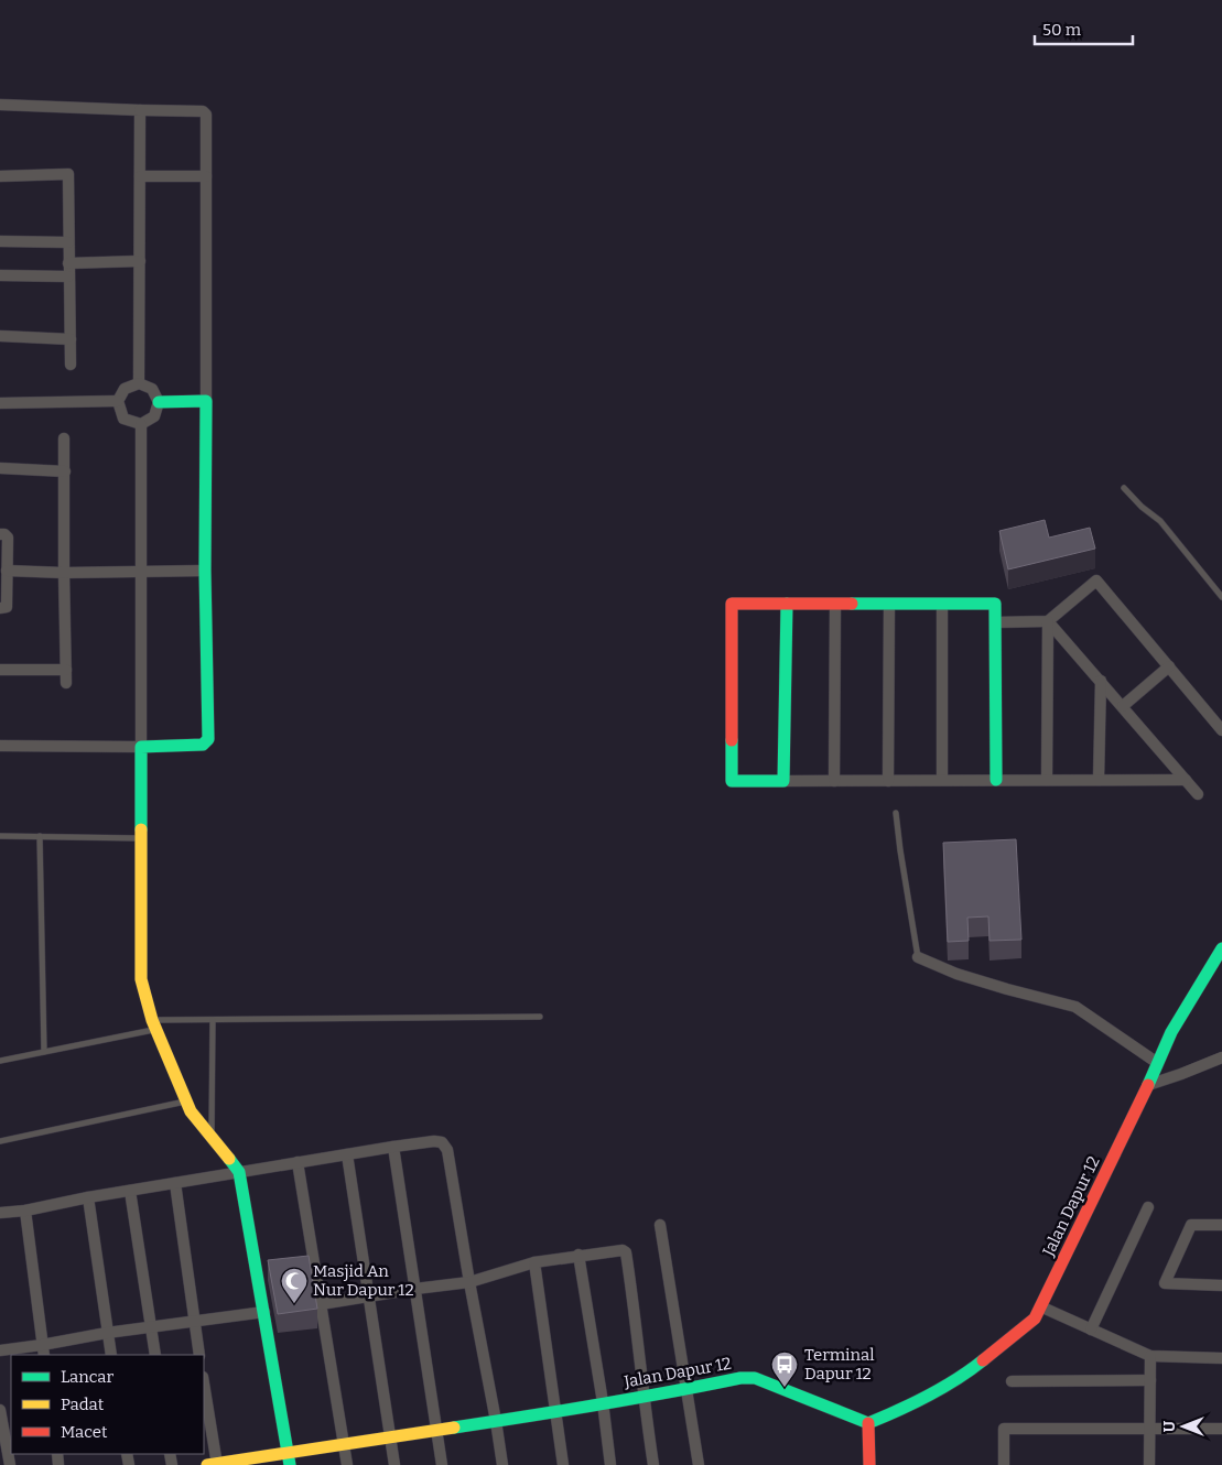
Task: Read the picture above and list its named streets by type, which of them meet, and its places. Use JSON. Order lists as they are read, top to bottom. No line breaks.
{"streets":{"street":["Jalan Dapur 12"]},"places":{"mosque":["Masjid An Nur Dapur 12"],"bus stop":["Terminal Dapur 12"]},"legend":["Lancar","Padat","Macet"],"scale_bar":"50 m","north":"left"}
